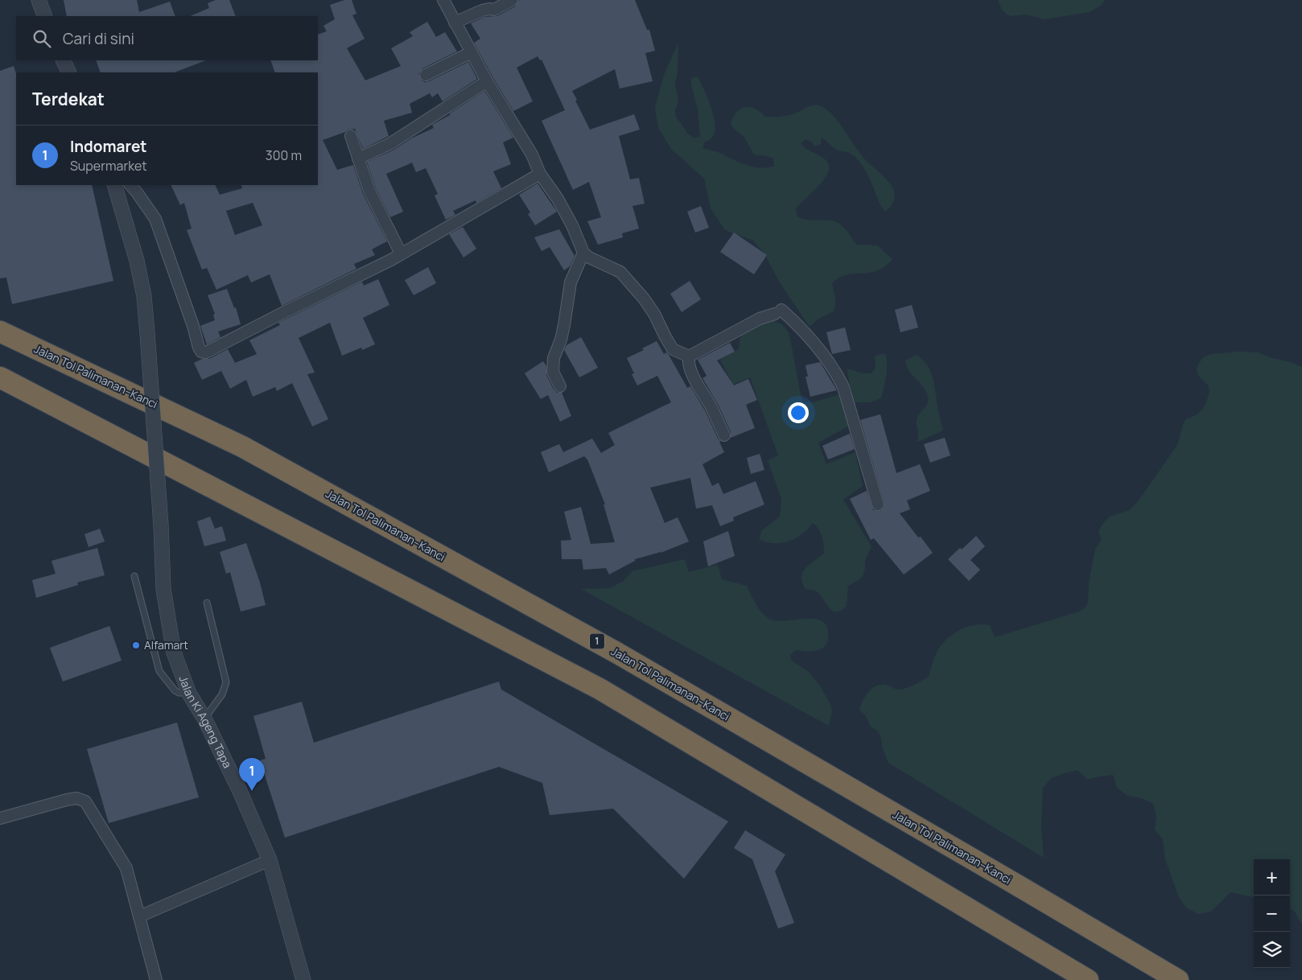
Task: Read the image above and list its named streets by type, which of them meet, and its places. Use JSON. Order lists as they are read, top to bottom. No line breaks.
{"streets":{"highway":["Jalan Tol Palimanan–Kanci","1"],"street":["Jalan Ki Ageng Tapa"]},"places":["Alfamart"],"page":{"search":"Cari di sini","heading":"Terdekat","list":[{"mark":"1","name":"Indomaret","note":"Supermarket","value":"300 m"}],"pins":"1","map_buttons":["+","−"]}}
